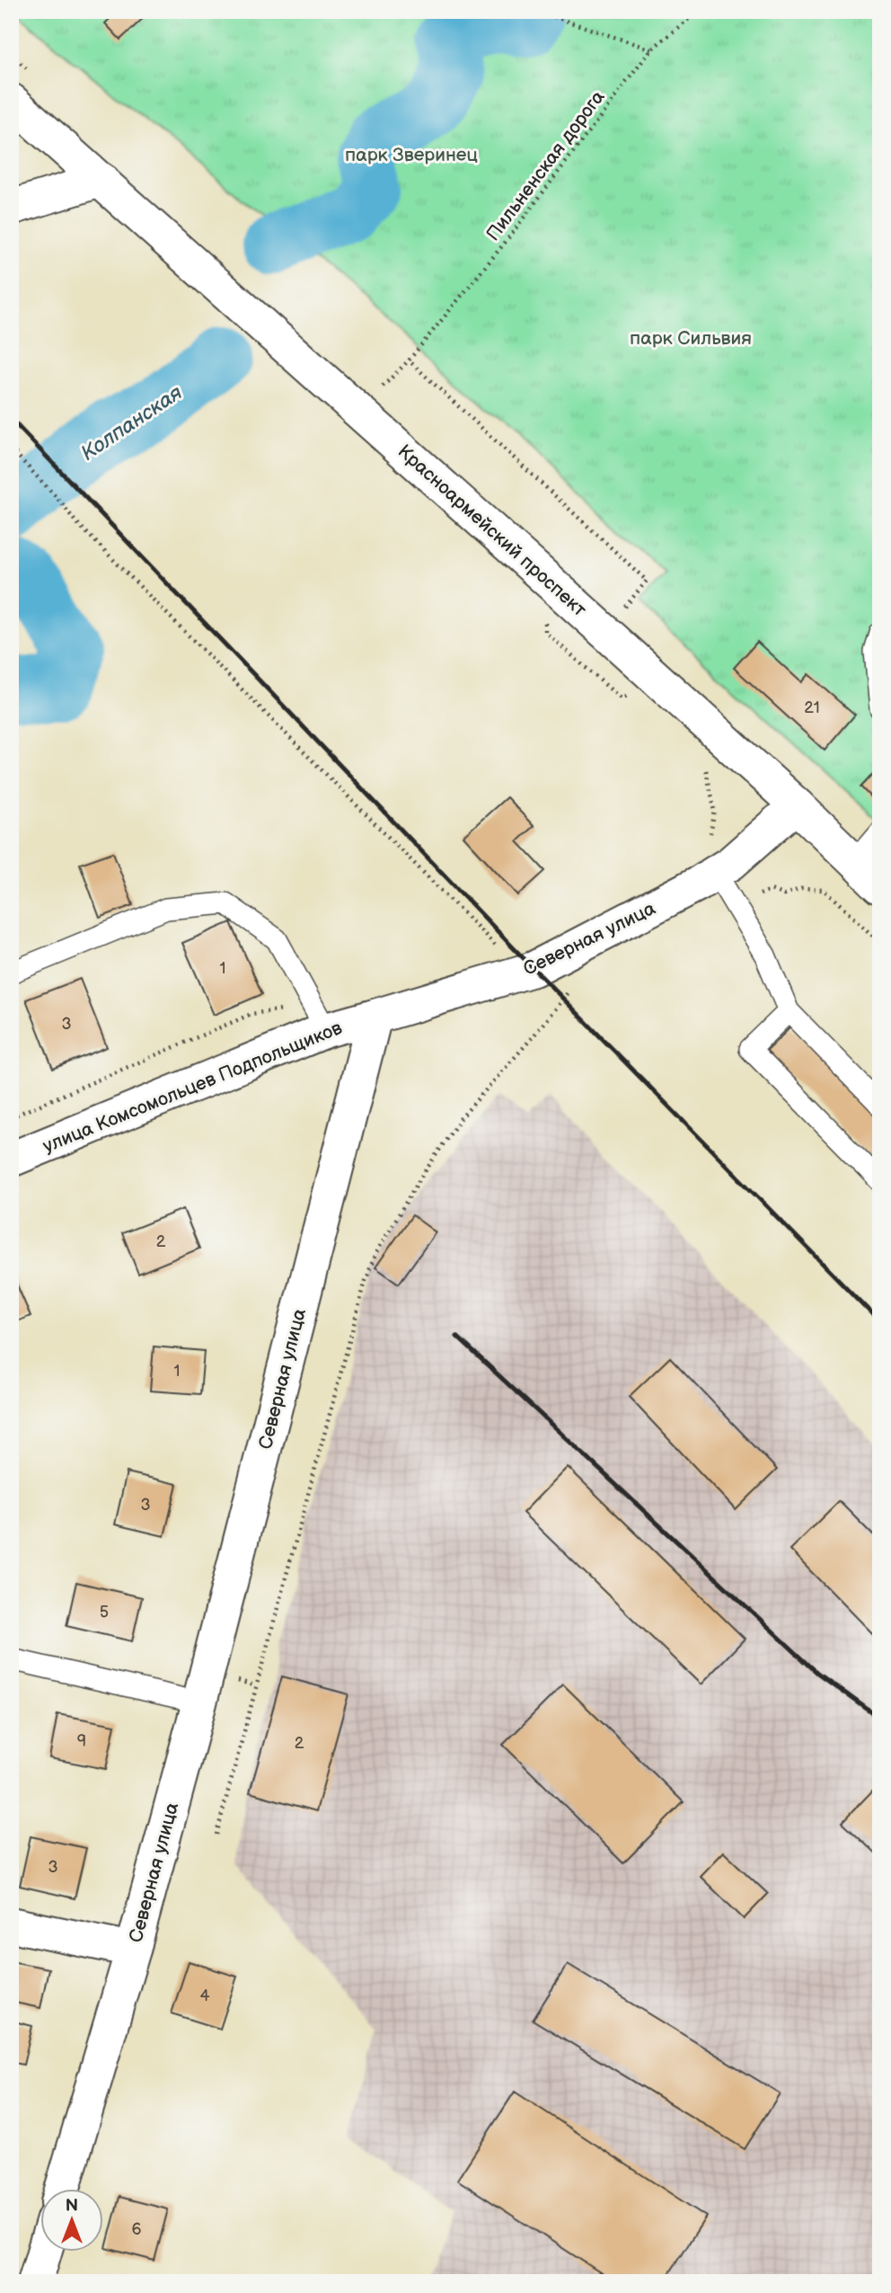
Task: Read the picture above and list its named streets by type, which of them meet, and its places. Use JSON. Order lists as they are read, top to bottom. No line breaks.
{"streets":{"street":["Красноармейский проспект","Северная улица","улица Комсомольцев Подпольщиков"],"path":["Пильненская дорога"]},"crossings":[["Красноармейский проспект","Северная улица"],["Северная улица","улица Комсомольцев Подпольщиков"]],"water":["Колпанская"],"parks":["парк Зверинец","парк Сильвия"],"house_numbers":["21","1","3","2","1","3","5","9","2","3","4","6"],"north":"top"}
